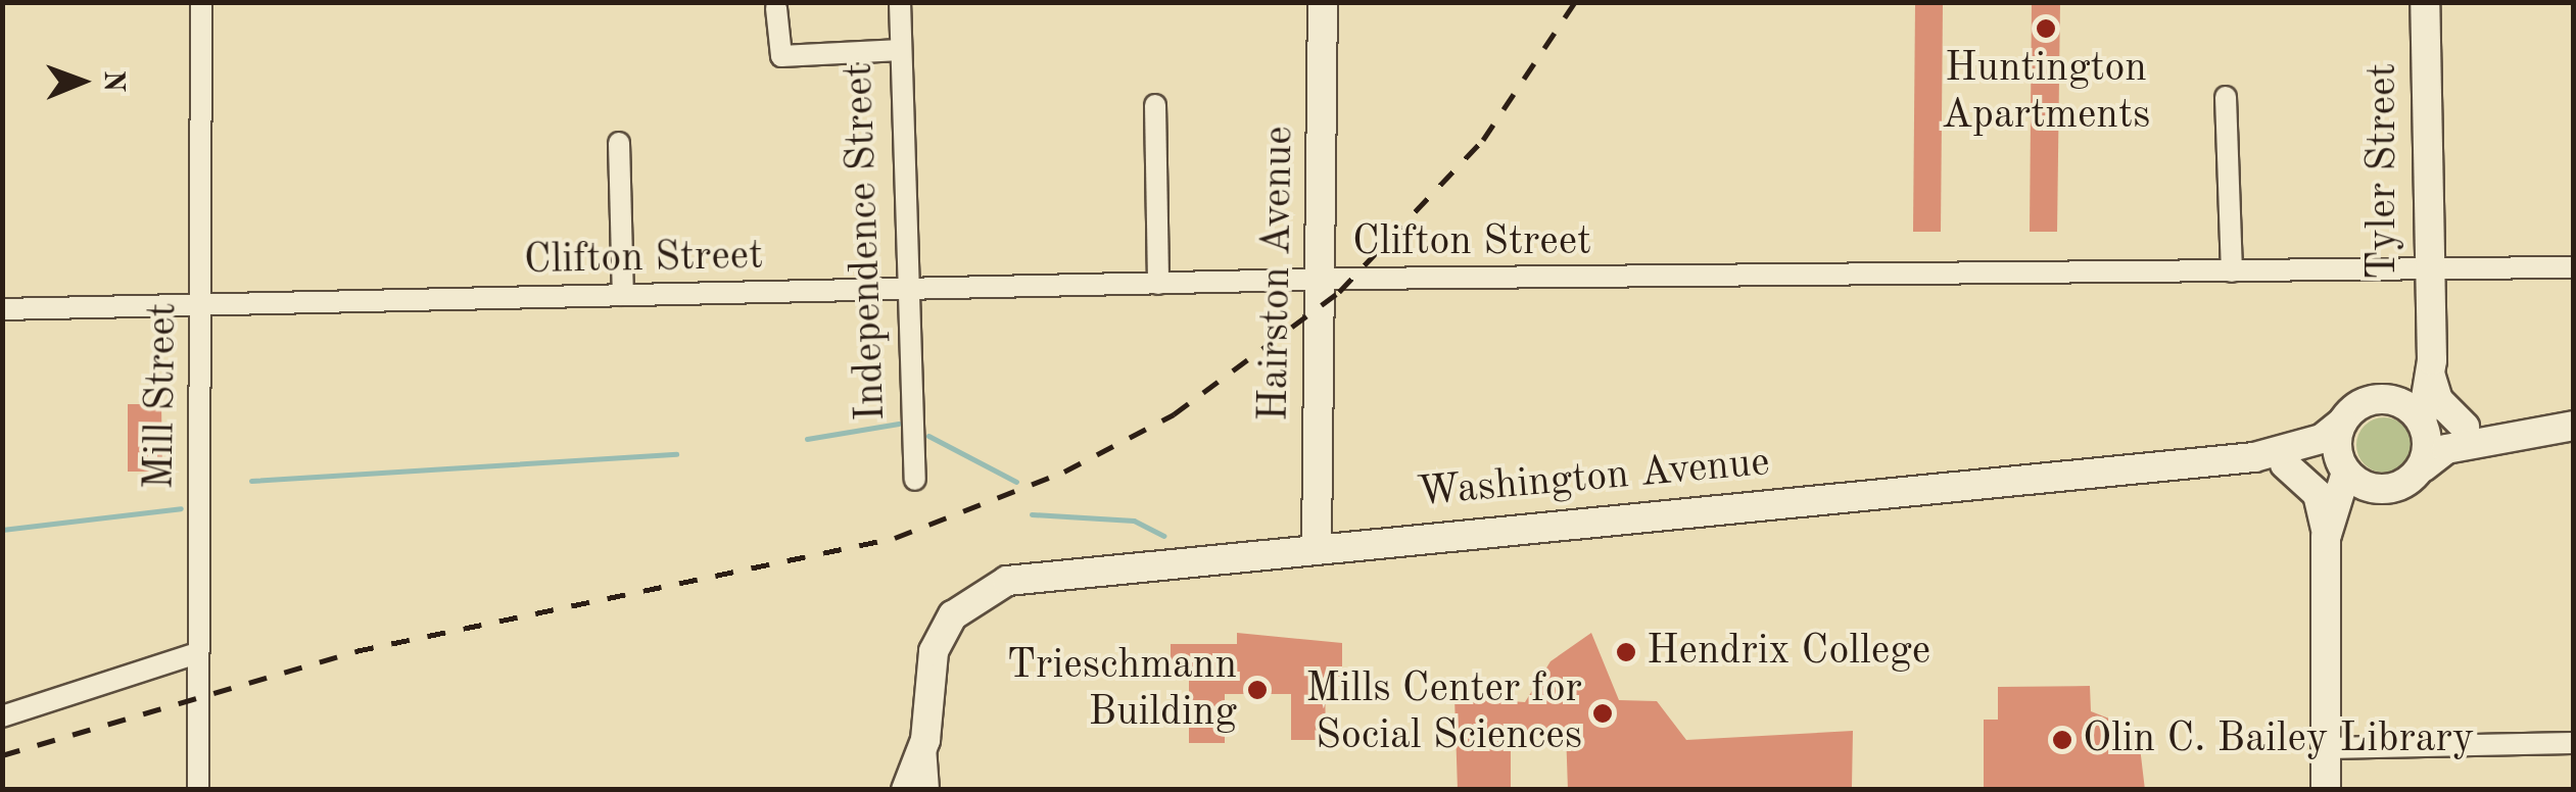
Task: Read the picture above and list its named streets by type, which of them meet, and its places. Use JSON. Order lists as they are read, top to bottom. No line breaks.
{"streets":{"street":["Tyler Street","Independence Street","Clifton Street","Hairston Avenue","Mill Street","Washington Avenue"]},"crossings":[["Tyler Street","Clifton Street"],["Tyler Street","Washington Avenue"],["Independence Street","Clifton Street"],["Clifton Street","Hairston Avenue"],["Clifton Street","Mill Street"],["Hairston Avenue","Washington Avenue"]],"places":["Huntington Apartments","Hendrix College","Trieschmann Building","Mills Center for Social Sciences","Olin C. Bailey Library"],"north":"right"}
